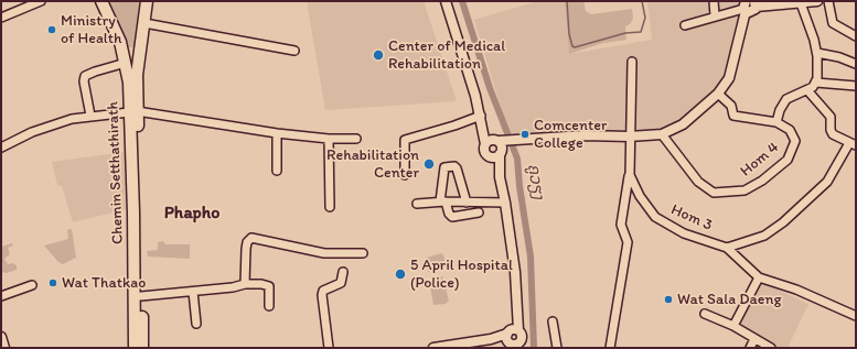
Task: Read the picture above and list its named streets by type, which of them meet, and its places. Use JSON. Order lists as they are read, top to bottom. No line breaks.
{"streets":{"main road":["Chemin Setthathirath"],"street":["Hom 4","Hom 3"]},"districts":["Phapho"],"water":["ຄູວຽງ"],"places":["Ministry of Health","Center of Medical Rehabilitation","Comcenter College","Rehabilitation Center","5 April Hospital (Police)","Wat Thatkao","Wat Sala Daeng"]}
